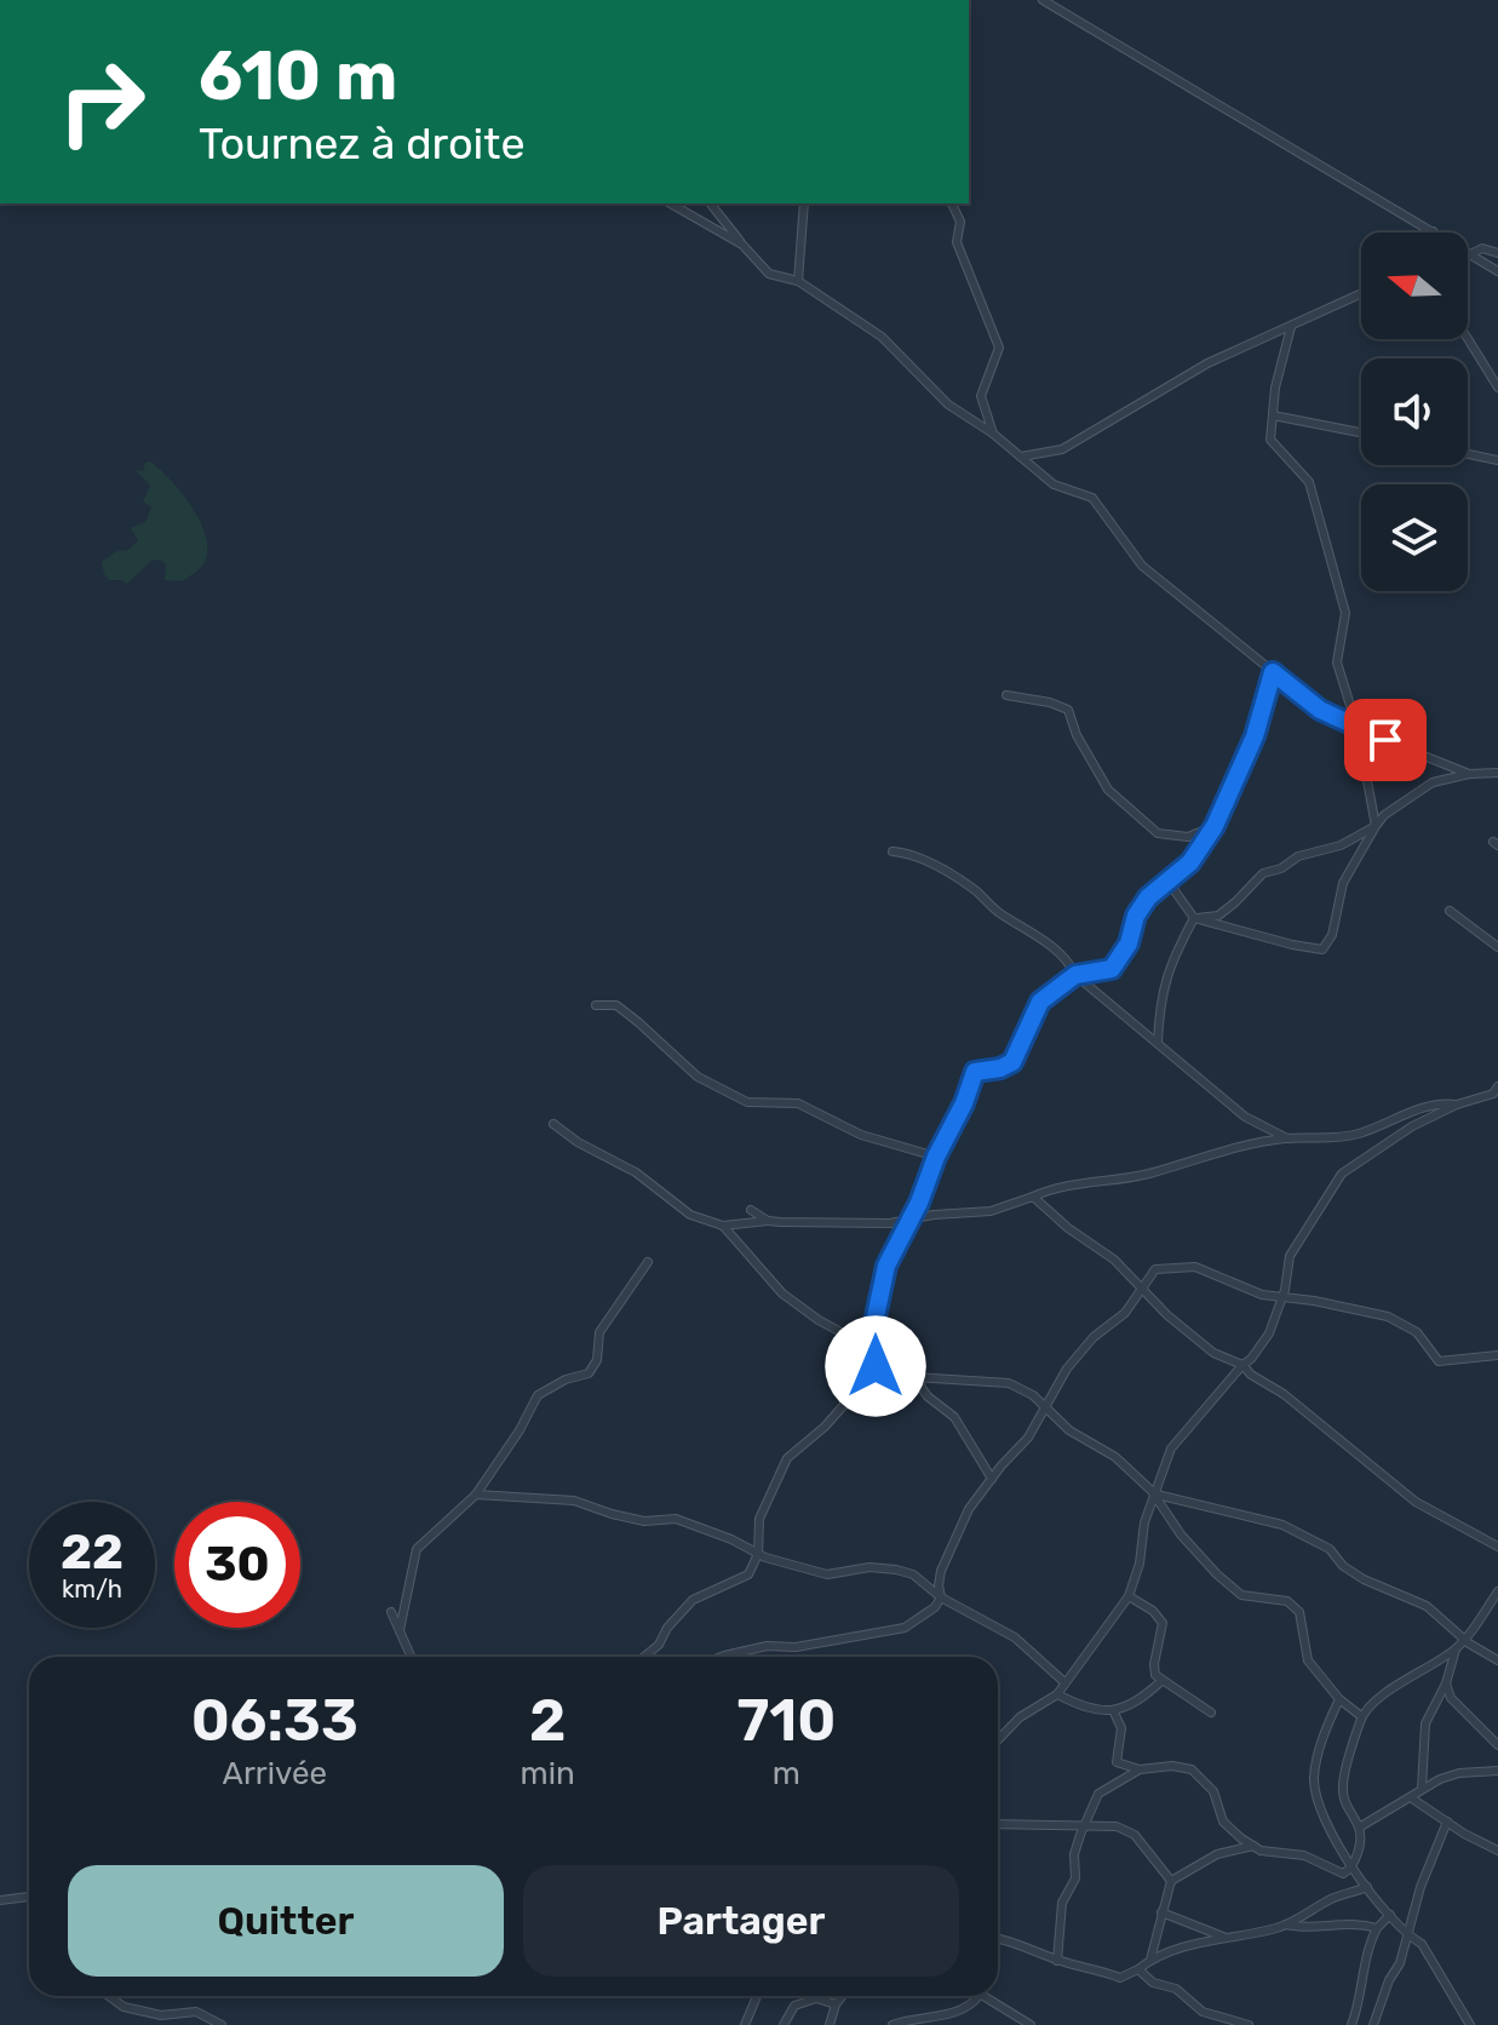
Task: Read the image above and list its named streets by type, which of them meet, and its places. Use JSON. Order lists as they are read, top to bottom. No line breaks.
{"north":"left","page":{"turn":["610 m","Tournez à droite"],"speed":"22 km/h","limit":"30","eta":["06:33","Arrivée","2","min","710","m"],"buttons":["Quitter","Partager"]}}
